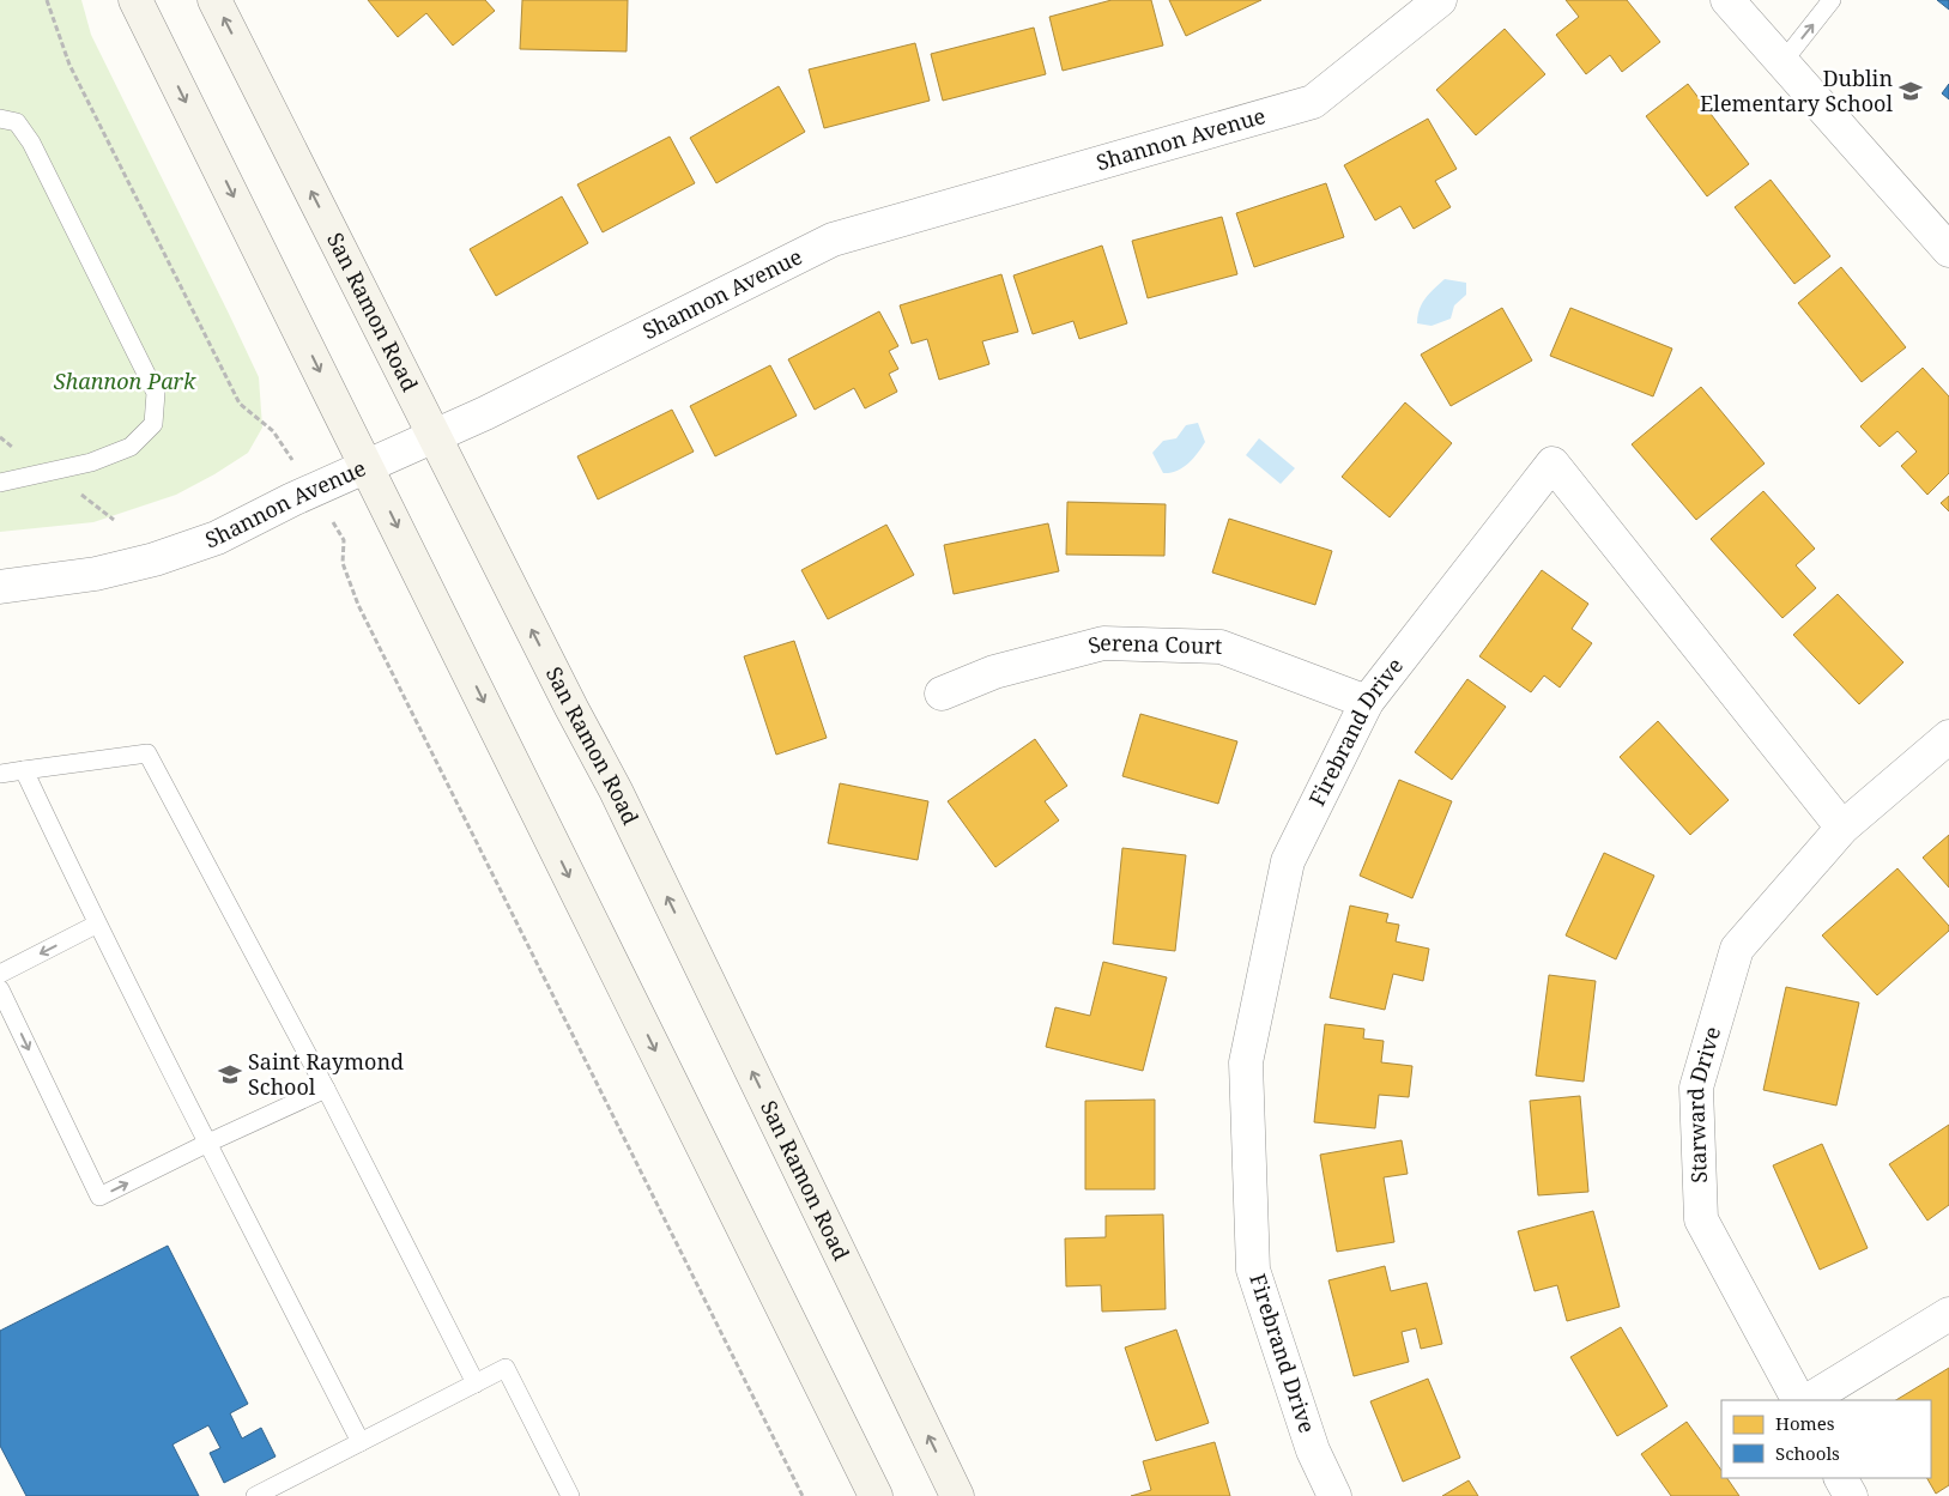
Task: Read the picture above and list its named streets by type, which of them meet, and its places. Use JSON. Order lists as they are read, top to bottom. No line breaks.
{"streets":{"main road":["San Ramon Road"],"street":["Shannon Avenue","Serena Court","Firebrand Drive","Starward Drive"]},"crossings":[["Shannon Avenue","San Ramon Road"],["Serena Court","Firebrand Drive"],["Firebrand Drive","Starward Drive"]],"parks":["Shannon Park"],"places":{"school or university":["Dublin Elementary School","Saint Raymond School"]},"legend":["Homes","Schools"]}
